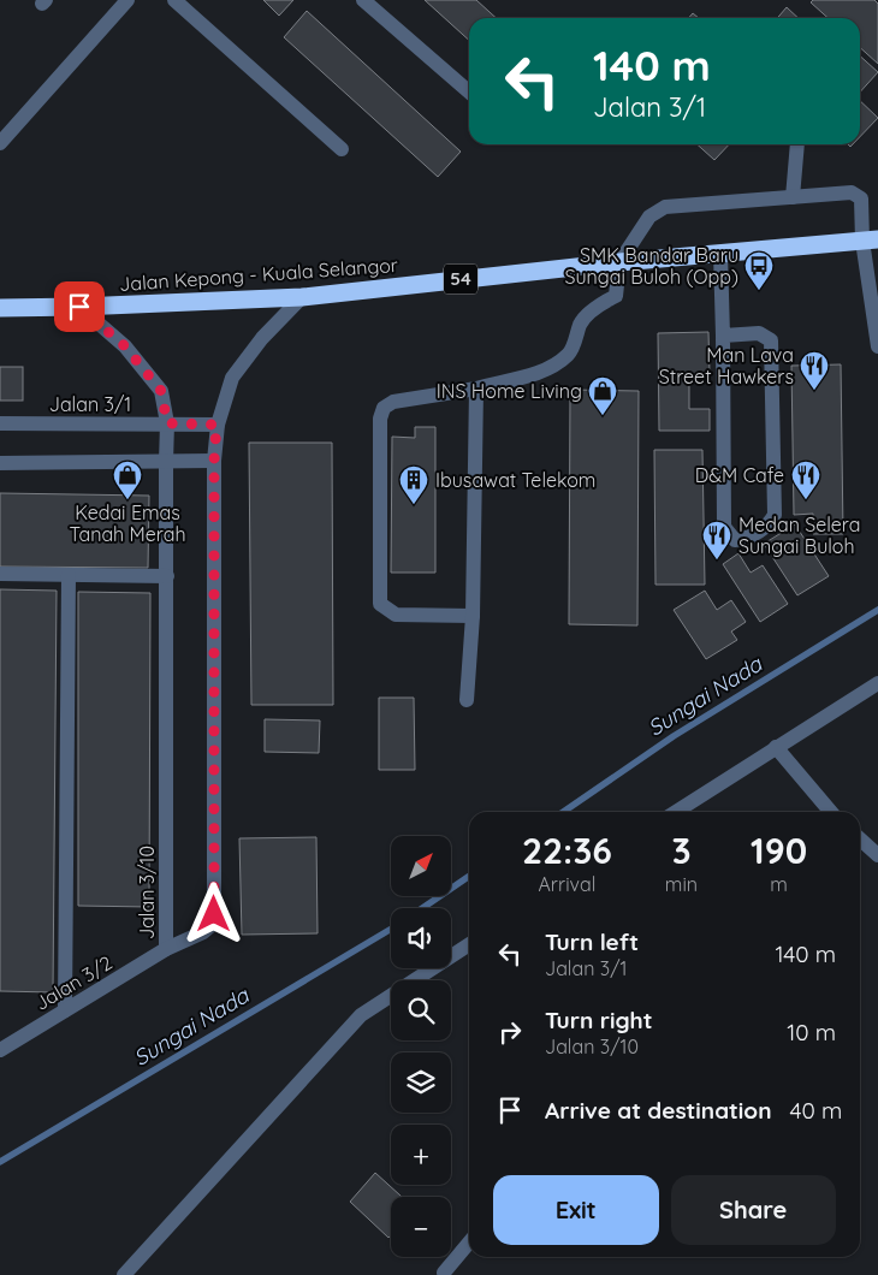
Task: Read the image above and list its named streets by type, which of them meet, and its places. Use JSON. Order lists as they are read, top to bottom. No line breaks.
{"streets":{"highway":["Jalan Kepong - Kuala Selangor","54"],"street":["Jalan 3/1","Jalan 3/10","Jalan 3/2"]},"crossings":[["Jalan Kepong - Kuala Selangor","Jalan 3/10"],["Jalan 3/1","Jalan 3/10"],["Jalan 3/10","Jalan 3/2"]],"water":["Sungai Nada"],"places":{"bus stop":["SMK Bandar Baru Sungai Buloh (Opp)"],"restaurant":["Man Lava Street Hawkers","D&M Cafe","Medan Selera Sungai Buloh"],"shop":["INS Home Living","Kedai Emas Tanah Merah"],"building":["Ibusawat Telekom"]},"north":"top right","page":{"turn":["140 m","Jalan 3/1"],"eta":["22:36","Arrival","3","min","190","m"],"map_buttons":["+","−"],"list":[{"name":"Turn left","note":"Jalan 3/1","value":"140 m"},{"name":"Turn right","note":"Jalan 3/10","value":"10 m"},{"name":"Arrive at destination","value":"40 m"}],"buttons":["Exit","Share"]}}
